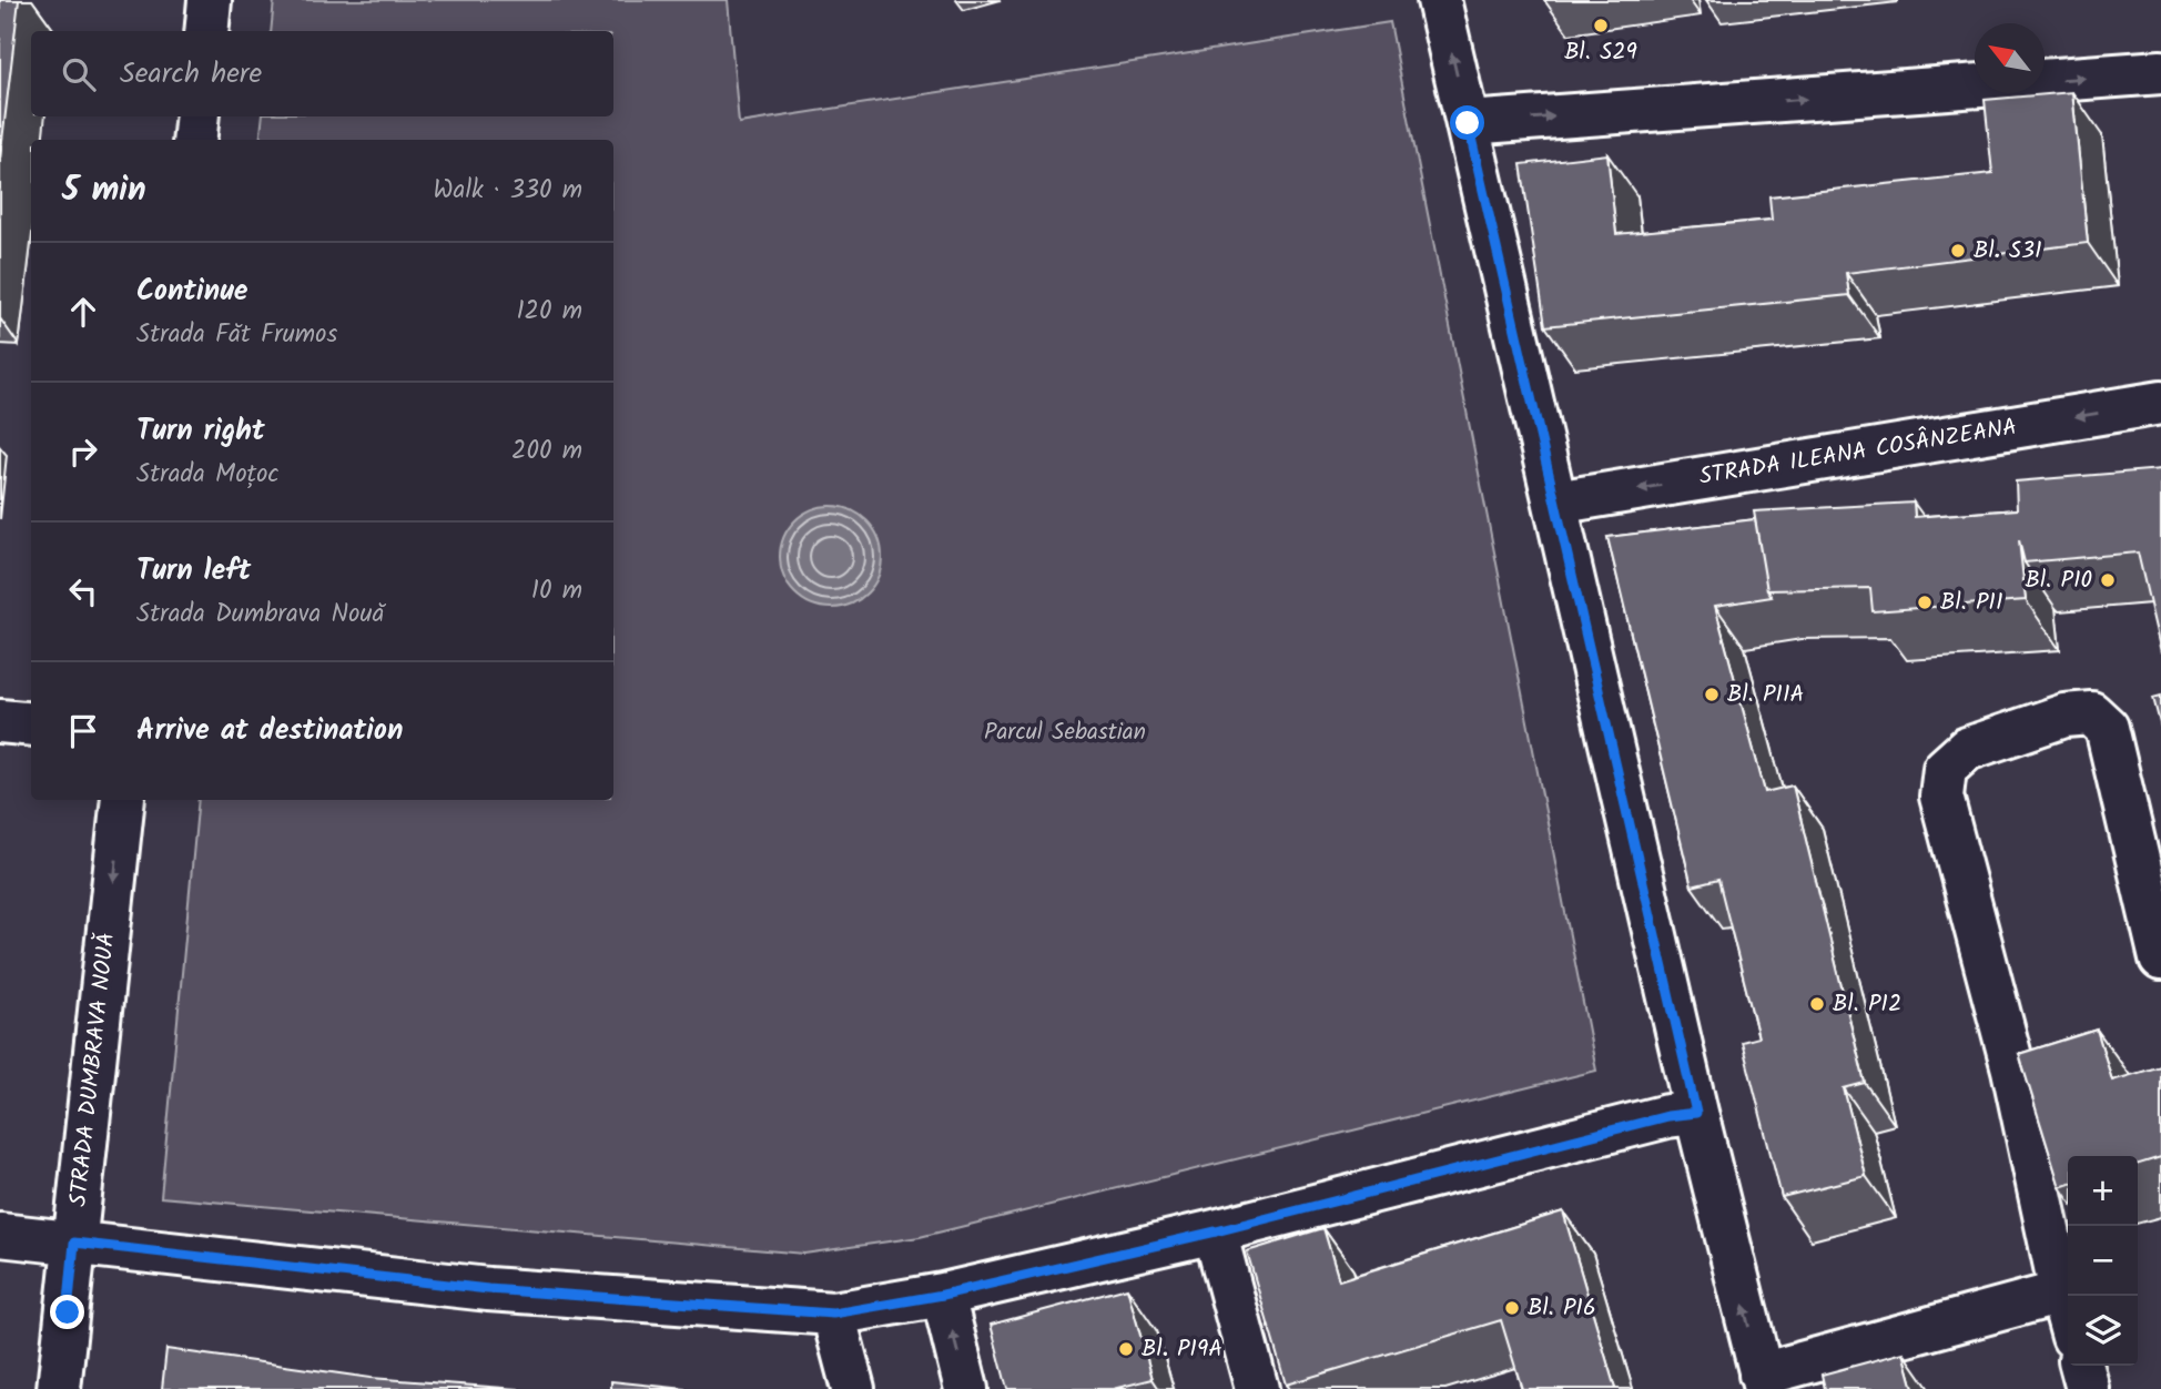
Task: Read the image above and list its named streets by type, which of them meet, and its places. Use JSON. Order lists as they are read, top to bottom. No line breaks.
{"streets":{"street":["STRADA ILEANA COSÂNZEANA","STRADA DUMBRAVA NOUĂ"]},"one_way":["STRADA DUMBRAVA NOUĂ"],"parks":["Parcul Sebastian"],"places":["Bl. S29","Bl. S31","Bl. P10","Bl. P11","Bl. P11A","Bl. P12","Bl. P16","Bl. P19A"],"north":"top left","page":{"search":"Search here","heading":["5 min","Walk · 330 m"],"list":[["Continue","Strada Făt Frumos","120 m"],["Turn right","Strada Moțoc","200 m"],["Turn left","Strada Dumbrava Nouă","10 m"],"Arrive at destination"],"map_buttons":["+","−"]}}
